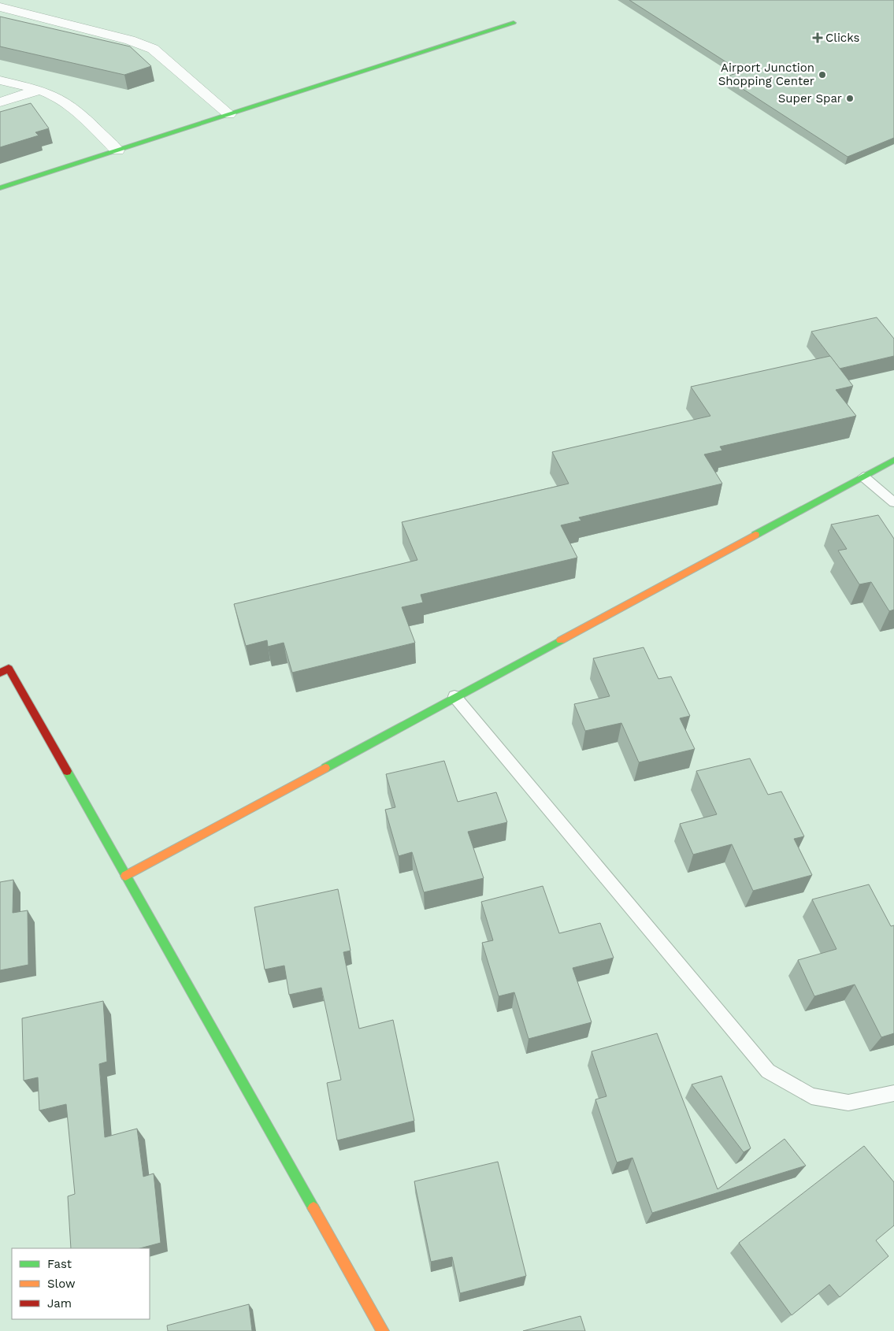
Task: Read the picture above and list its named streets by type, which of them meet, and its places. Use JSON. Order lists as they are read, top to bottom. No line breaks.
{"places":{"health":["Clicks"],"other":["Airport Junction Shopping Center","Super Spar"]},"legend":["Fast","Slow","Jam"]}
